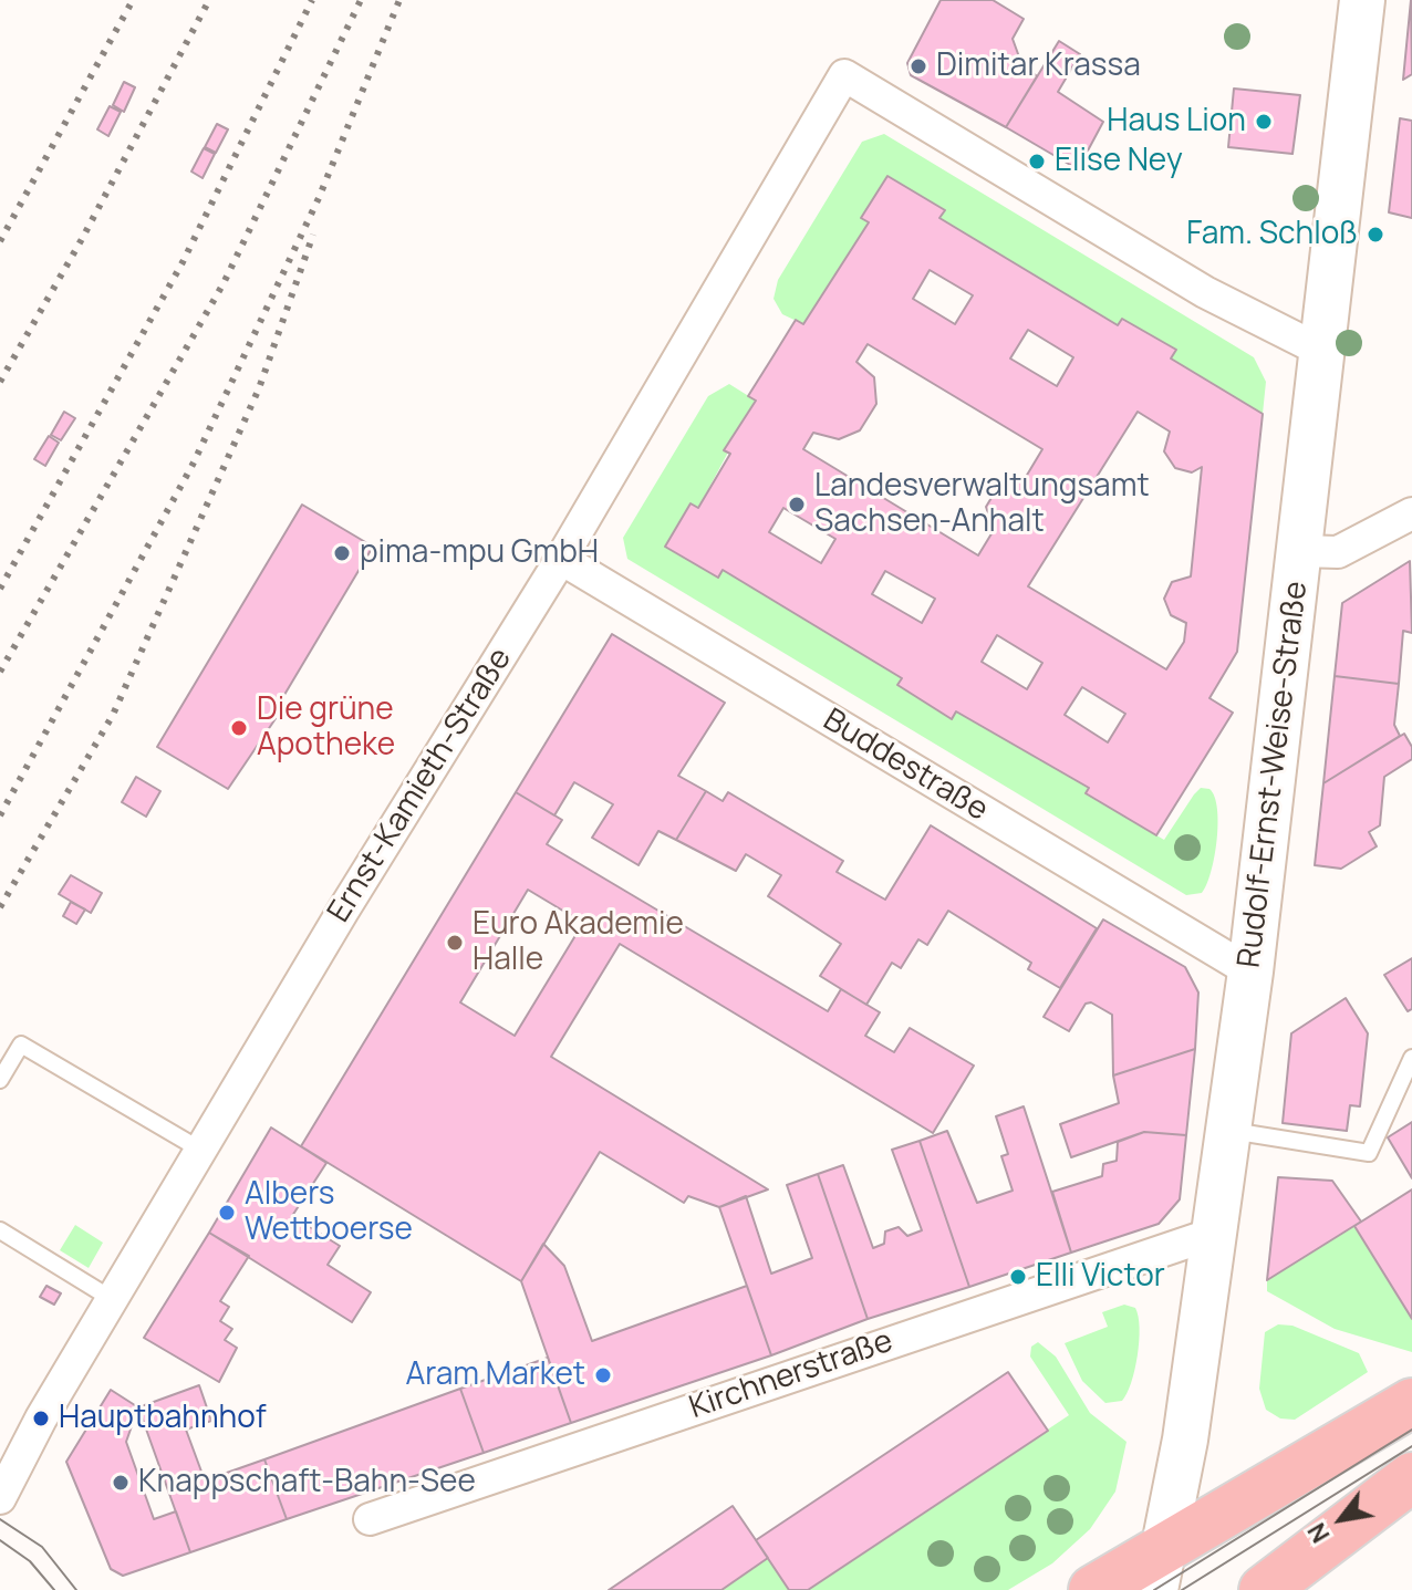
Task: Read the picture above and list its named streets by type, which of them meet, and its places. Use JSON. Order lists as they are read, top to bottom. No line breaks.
{"streets":{"main road":["Rudolf-Ernst-Weise-Straße"],"street":["Buddestraße","Ernst-Kamieth-Straße","Kirchnerstraße"]},"crossings":[["Buddestraße","Rudolf-Ernst-Weise-Straße"],["Buddestraße","Ernst-Kamieth-Straße"],["Rudolf-Ernst-Weise-Straße","Ernst-Kamieth-Straße"],["Rudolf-Ernst-Weise-Straße","Kirchnerstraße"]],"places":["Dimitar Krassa","Haus Lion","Elise Ney","Fam. Schloß","Landesverwaltungsamt Sachsen-Anhalt","pima-mpu GmbH","Die grüne Apotheke","Euro Akademie Halle","Albers Wettboerse","Elli Victor","Aram Market","Hauptbahnhof","Knappschaft-Bahn-See"],"north":"bottom left"}
